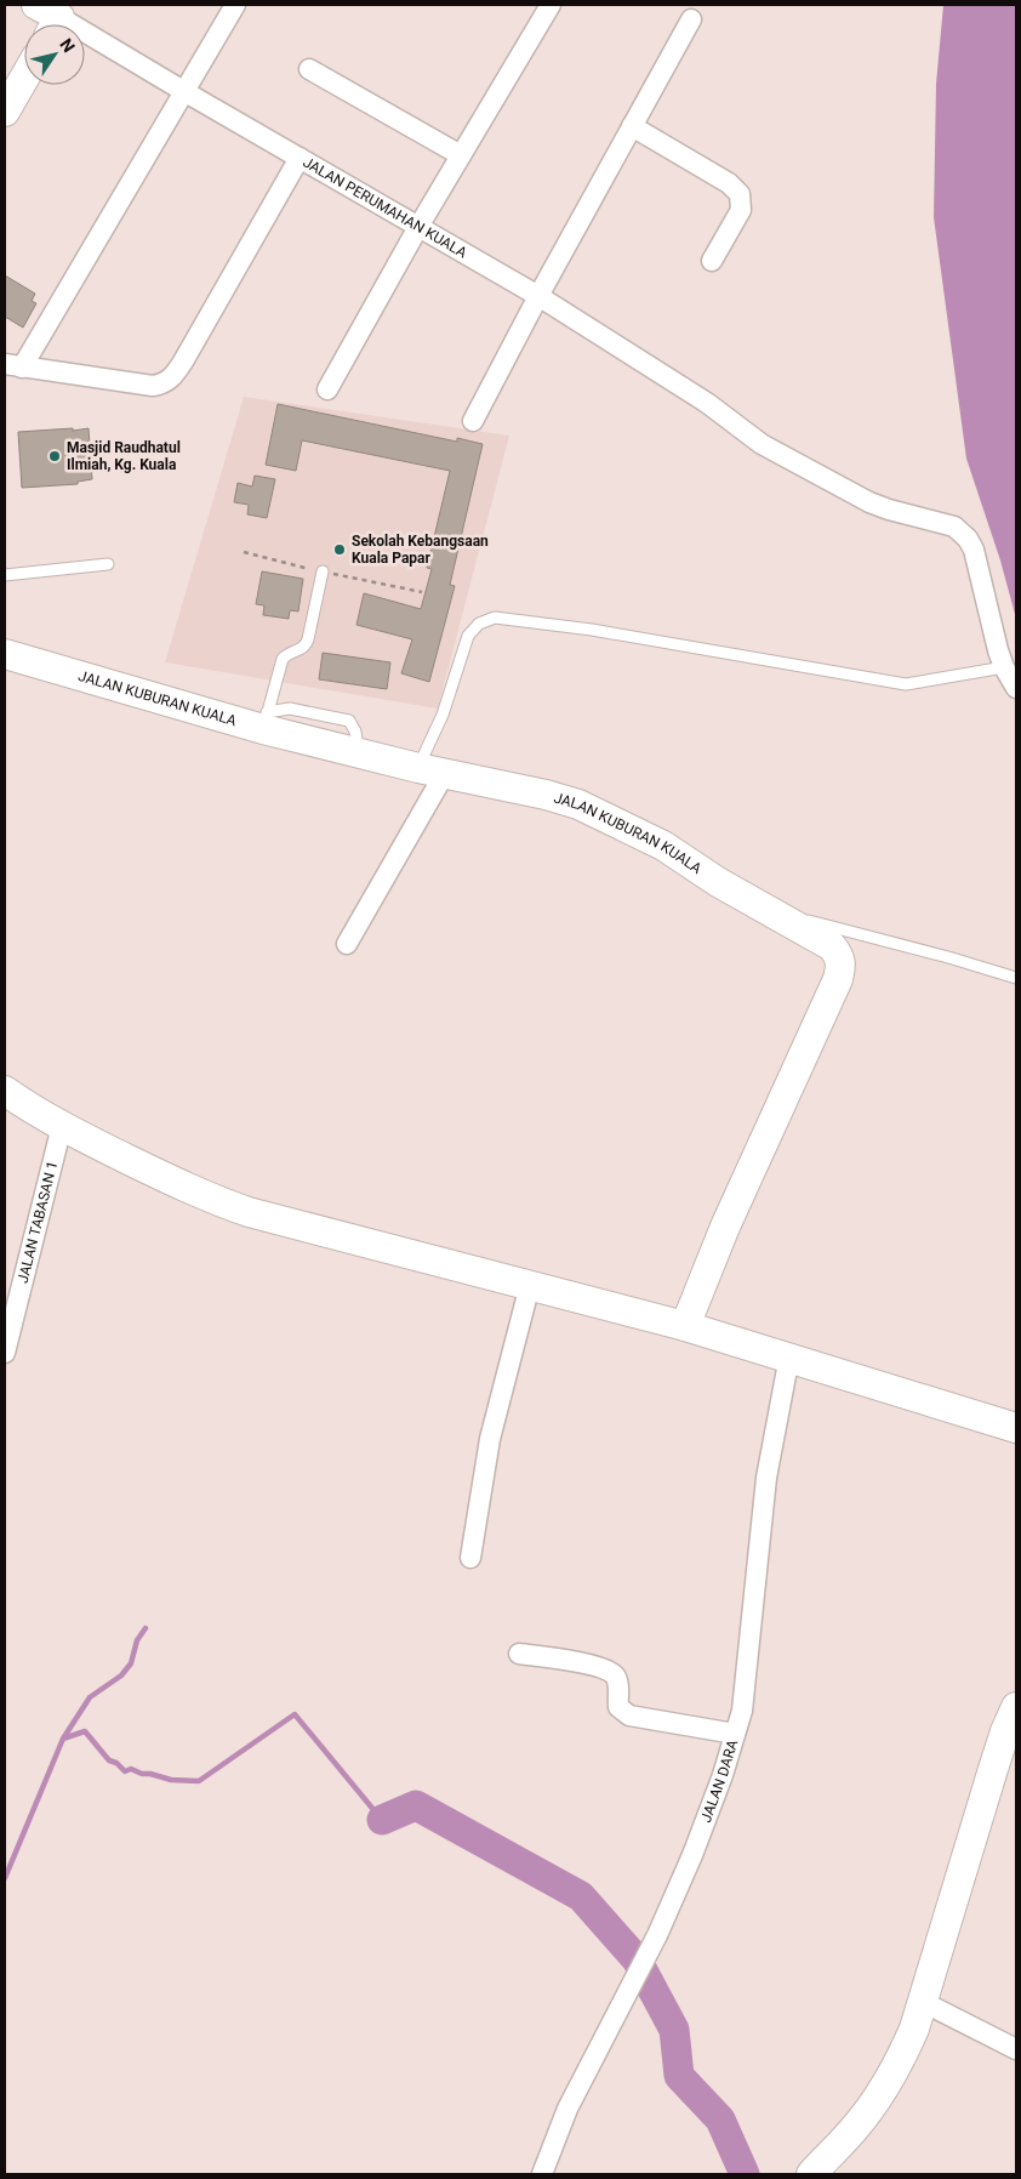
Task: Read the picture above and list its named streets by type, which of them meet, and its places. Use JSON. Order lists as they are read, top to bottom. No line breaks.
{"streets":{"main road":["JALAN KUBURAN KUALA"],"street":["JALAN PERUMAHAN KUALA","JALAN TABASAN 1","JALAN DARA"]},"places":["Masjid Raudhatul Ilmiah, Kg. Kuala","Sekolah Kebangsaan Kuala Papar"],"north":"top right"}
